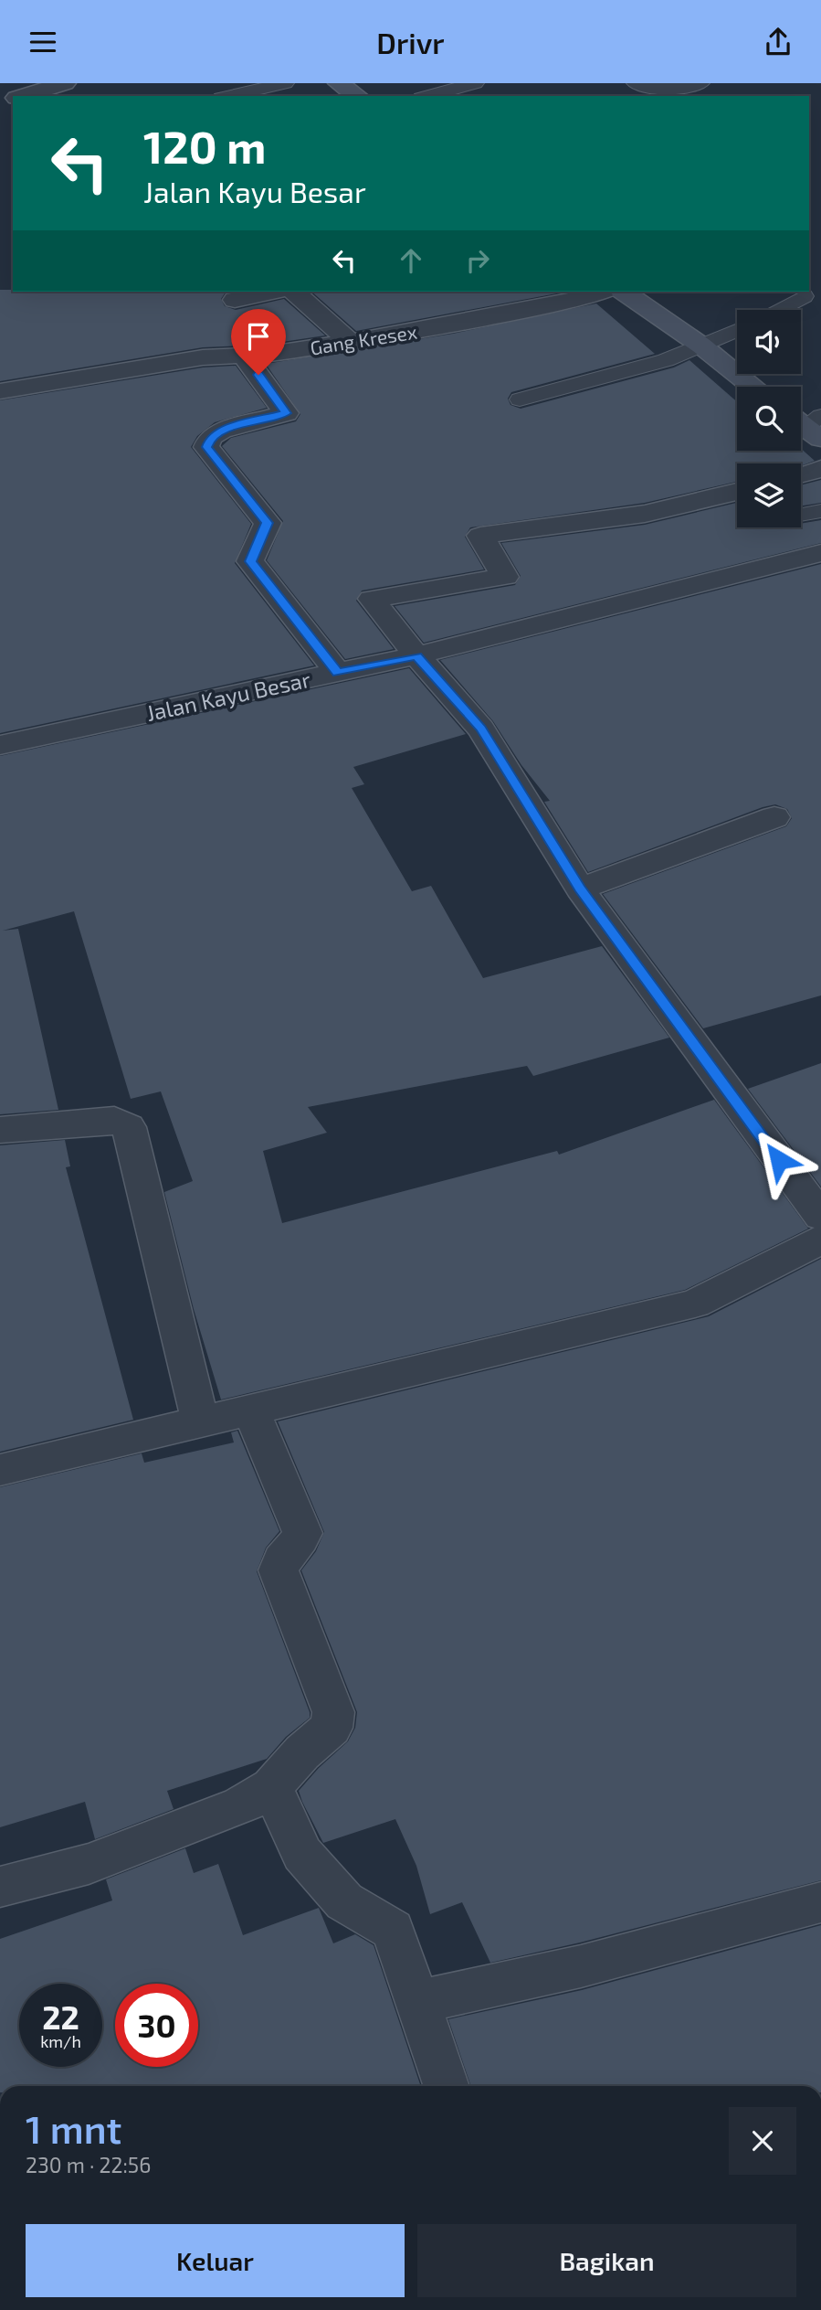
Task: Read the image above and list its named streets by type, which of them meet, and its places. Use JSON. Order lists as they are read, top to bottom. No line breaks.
{"streets":{"street":["Gang Kresex","Jalan Kayu Besar"]},"page":{"header":"Drivr","turn":["120 m","Jalan Kayu Besar"],"speed":"22 km/h","limit":"30","heading":["1 mnt","230 m · 22:56"],"buttons":["Keluar","Bagikan"]}}
